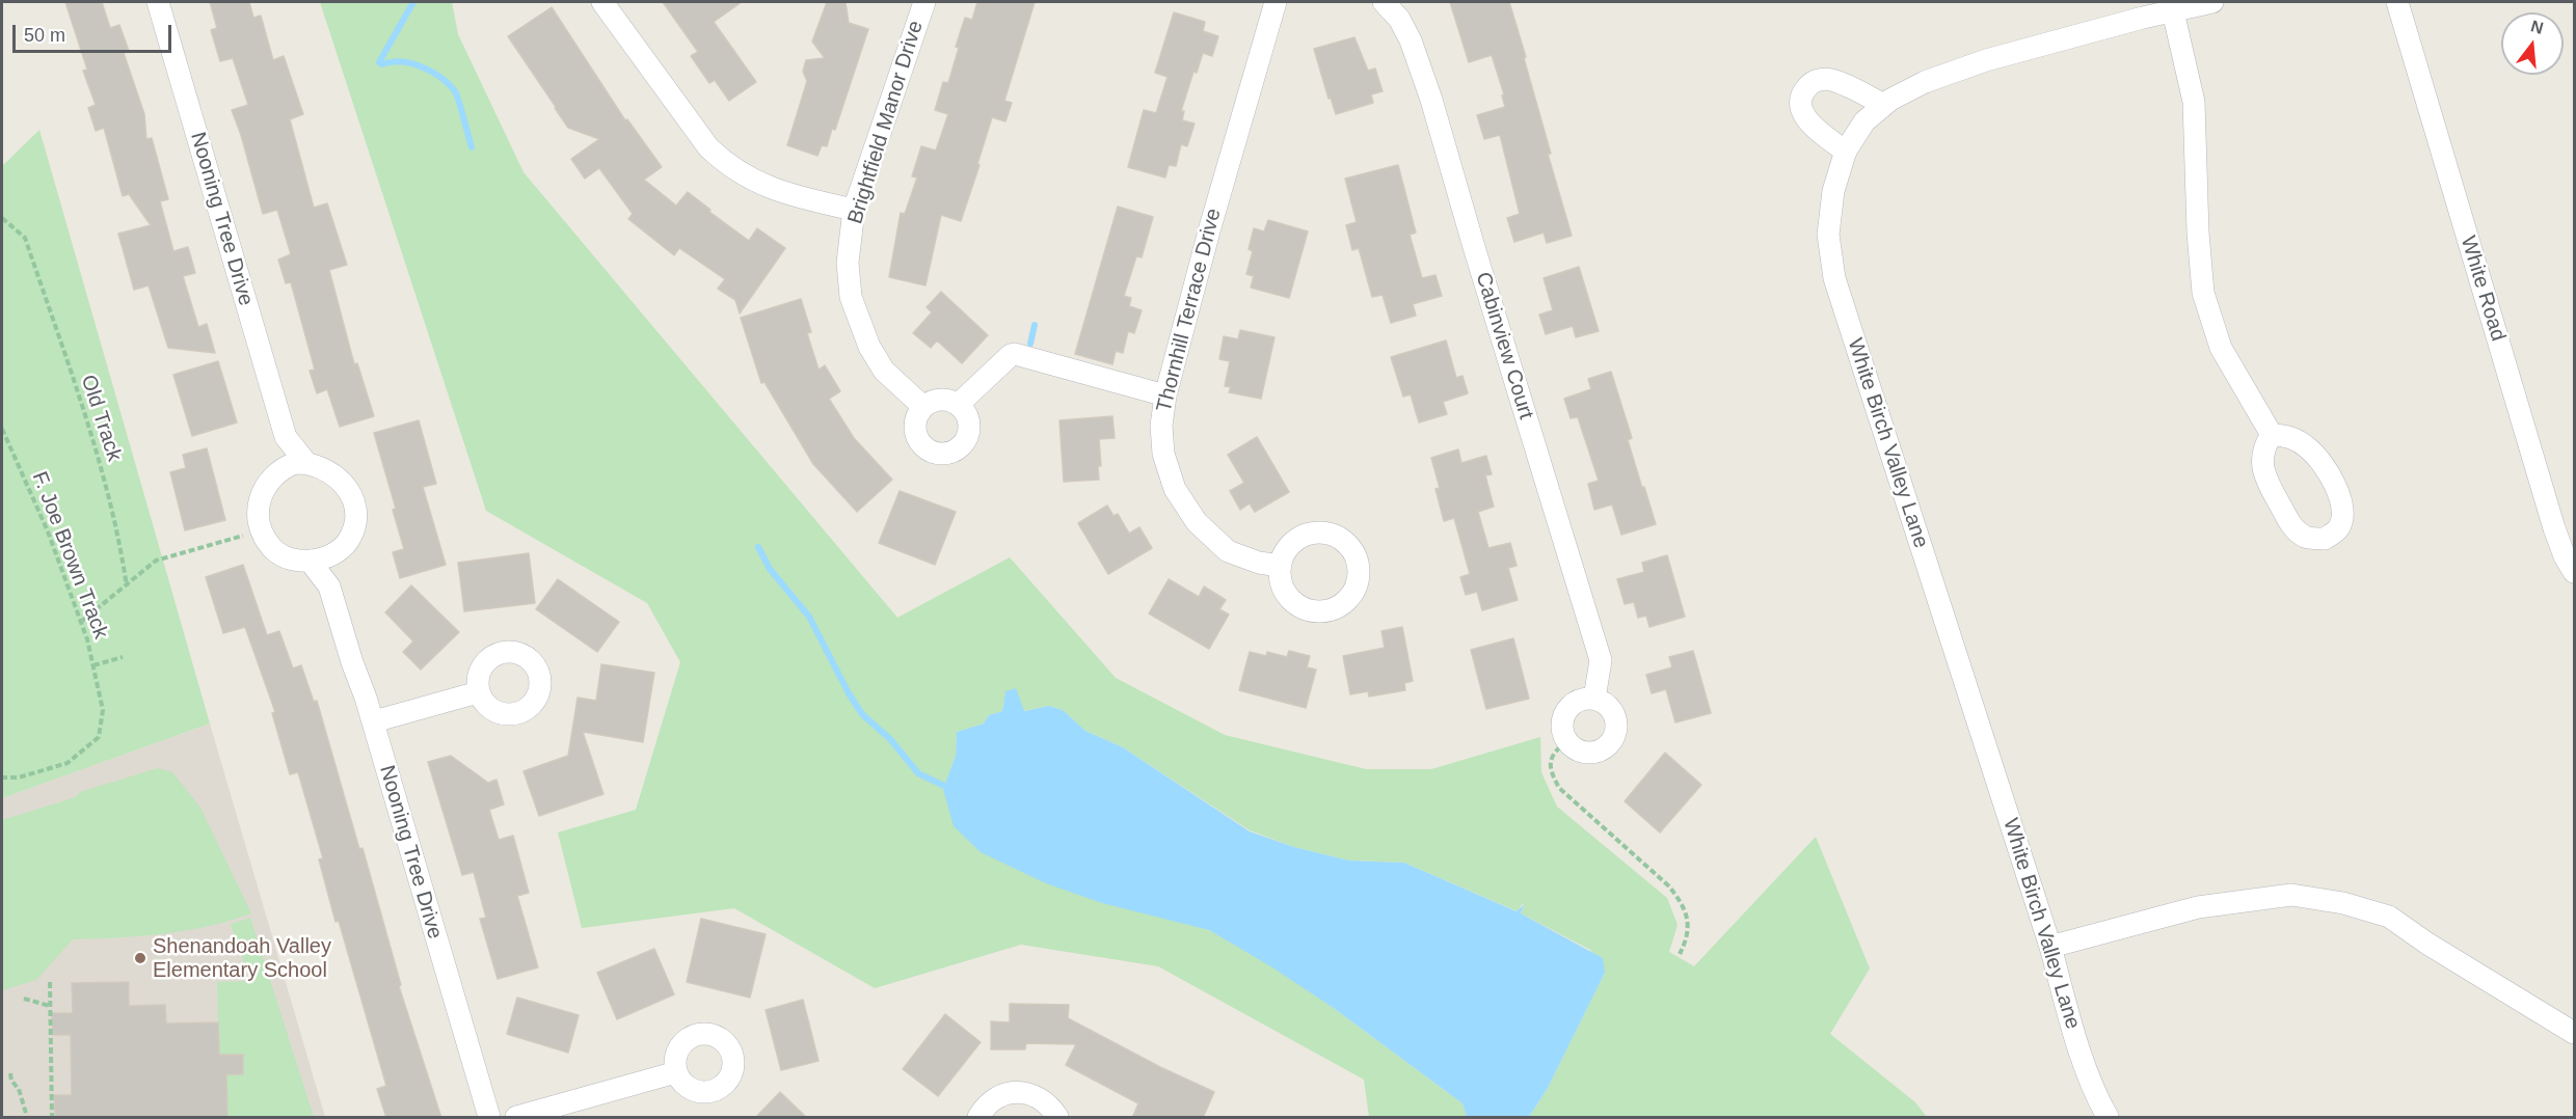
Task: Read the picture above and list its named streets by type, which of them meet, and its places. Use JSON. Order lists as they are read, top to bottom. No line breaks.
{"streets":{"street":["Brightfield Manor Drive","Nooning Tree Drive","White Road","Thornhill Terrace Drive","Cabinview Court","White Birch Valley Lane"],"path":["Old Track","F. Joe Brown Track"]},"places":["Shenandoah Valley Elementary School"],"scale_bar":"50 m","north":"top"}
